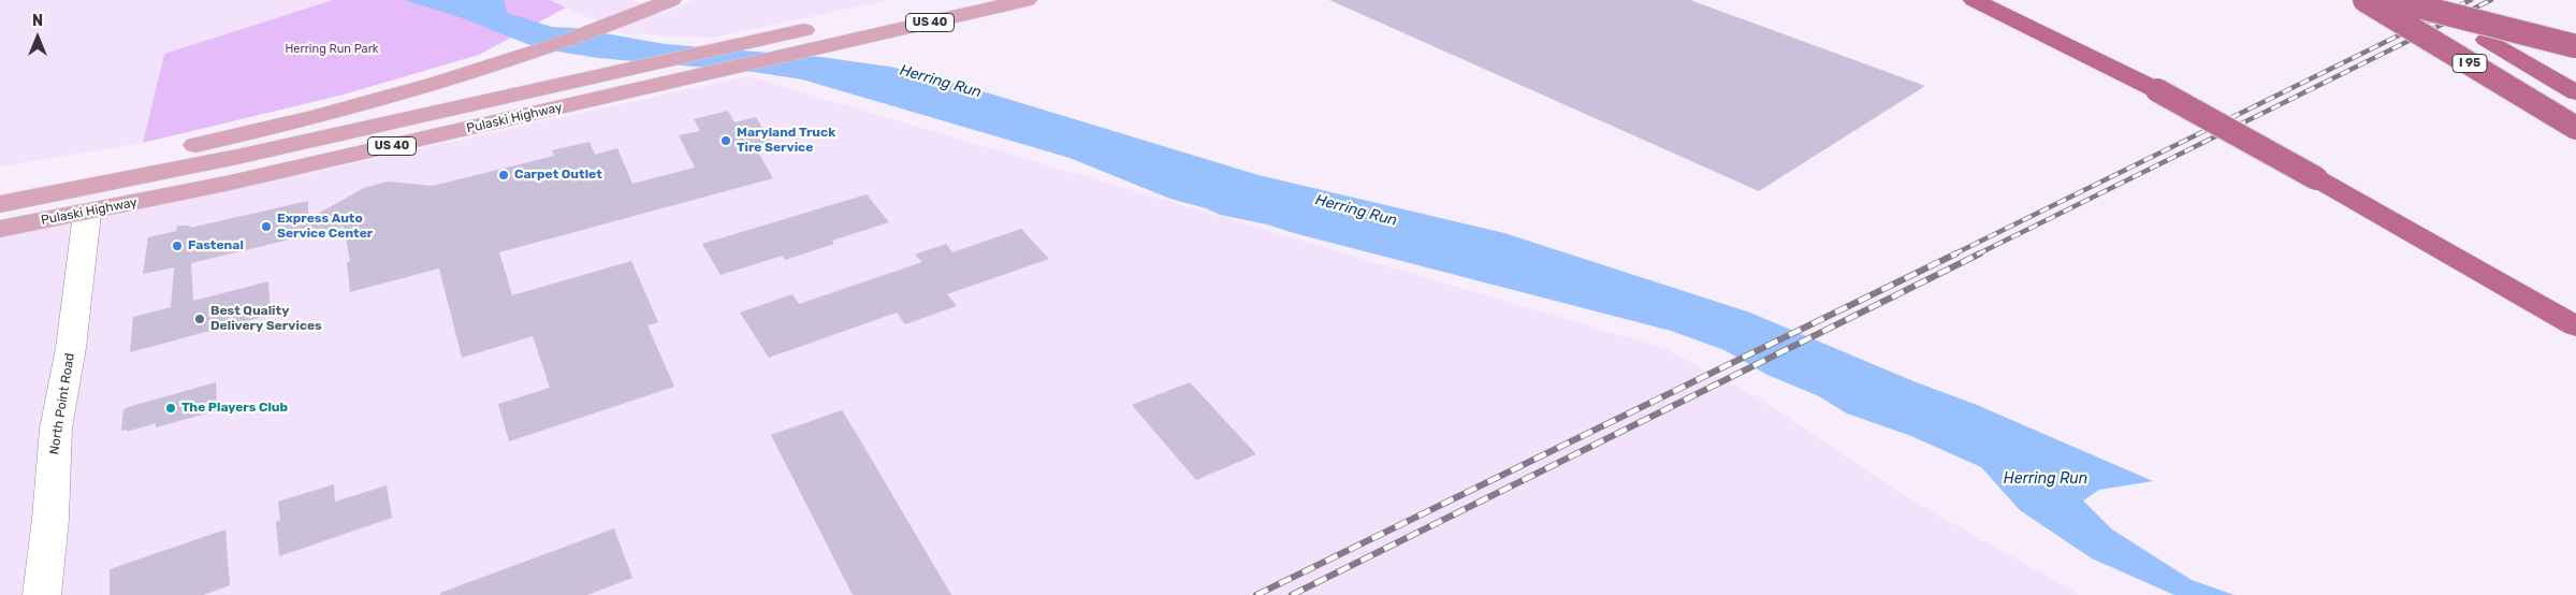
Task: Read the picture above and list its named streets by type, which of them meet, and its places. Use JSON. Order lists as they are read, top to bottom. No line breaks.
{"streets":{"highway":["I 95"],"main road":["US 40","Pulaski Highway"],"street":["North Point Road"]},"crossings":[["Pulaski Highway","North Point Road"]],"water":["Herring Run"],"parks":["Herring Run Park"],"places":["Maryland Truck Tire Service","Carpet Outlet","Express Auto Service Center","Fastenal","Best Quality Delivery Services","The Players Club"],"north":"top"}
